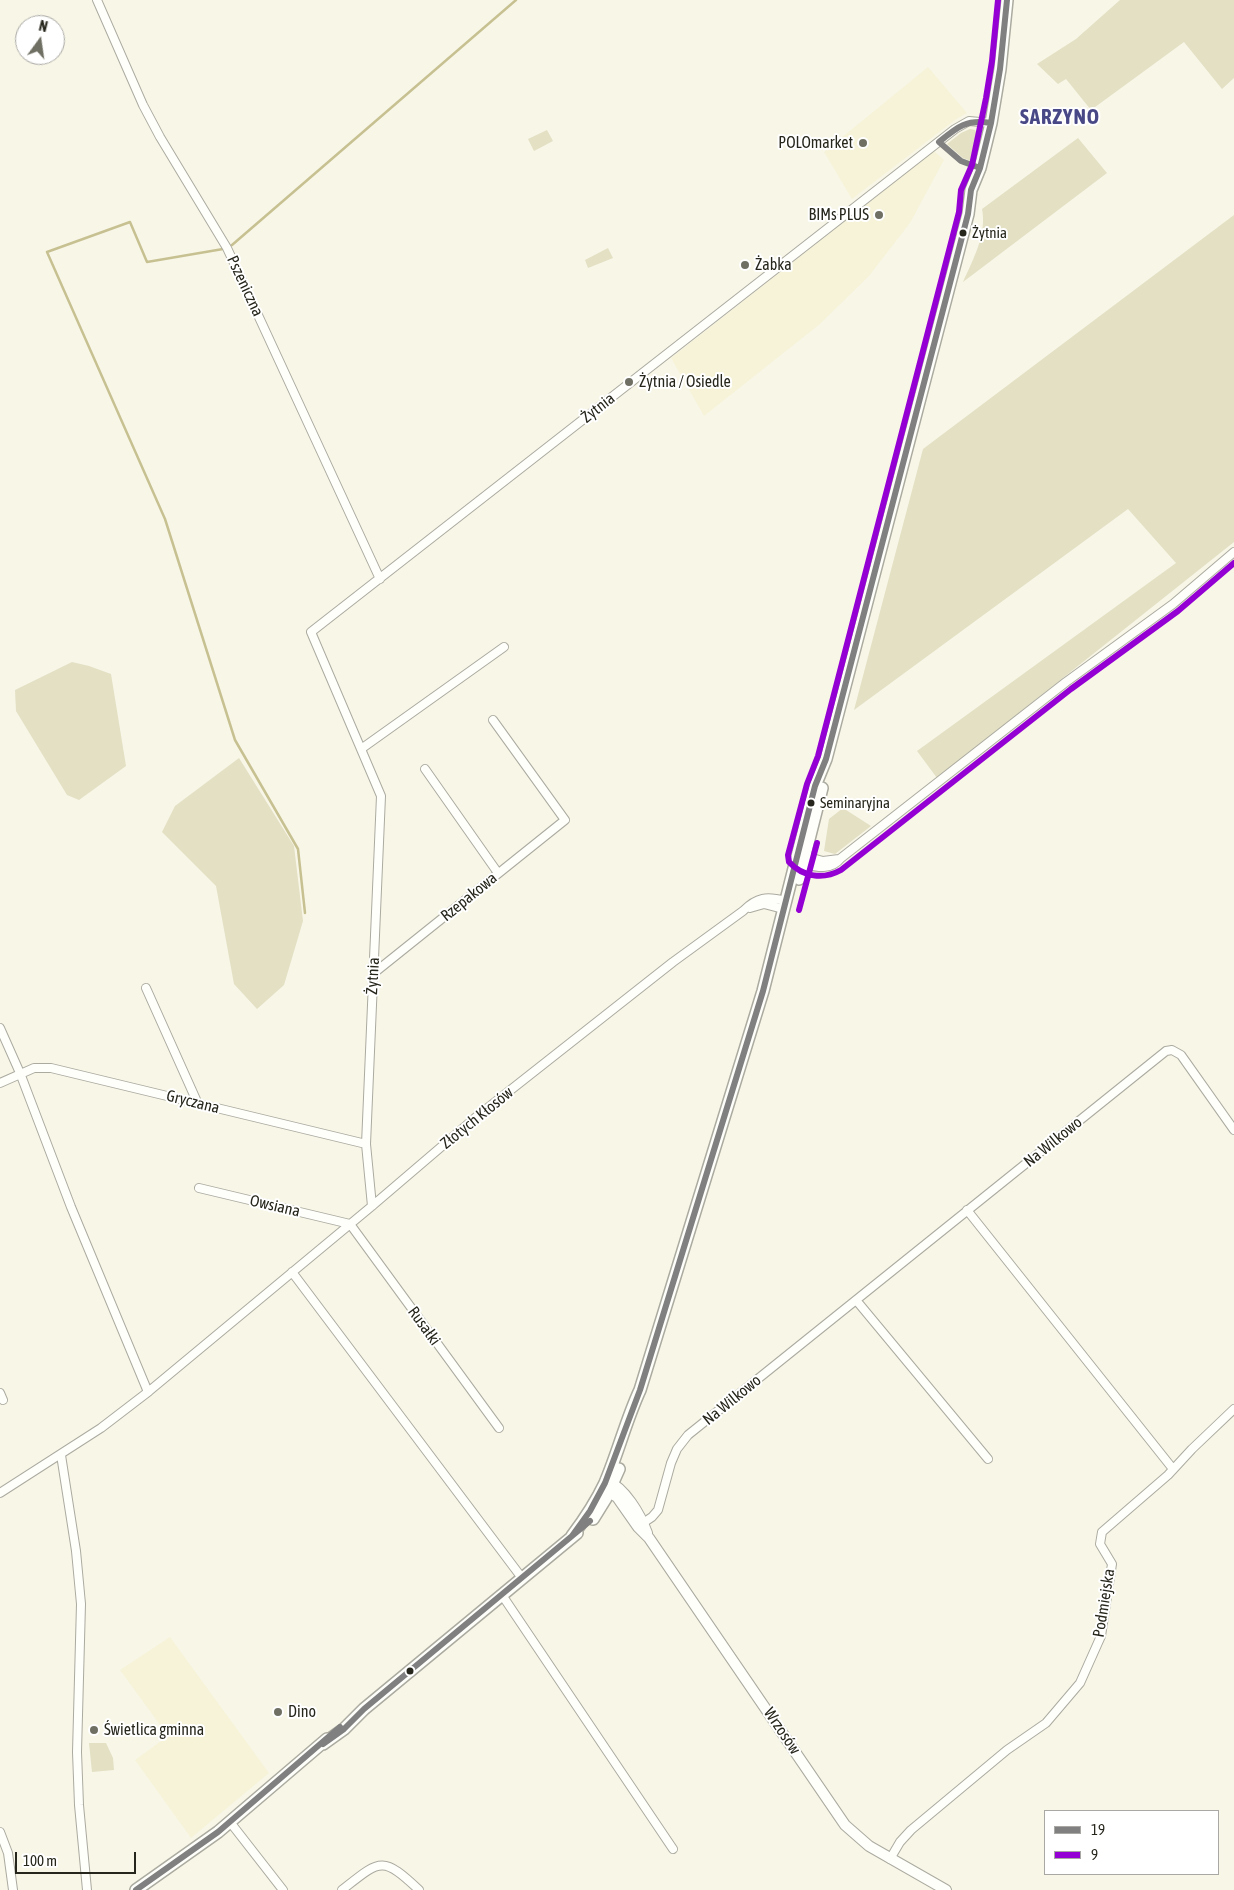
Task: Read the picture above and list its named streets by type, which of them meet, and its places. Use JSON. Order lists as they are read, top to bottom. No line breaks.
{"streets":{"street":["Pszeniczna","Żytnia","Rzepakowa","Gryczana","Złotych Kłosów","Na Wilkowo","Owsiana","Rusałki","Podmiejska","Wrzosów"]},"crossings":[["Pszeniczna","Żytnia"],["Żytnia","Rzepakowa"],["Żytnia","Gryczana"],["Żytnia","Złotych Kłosów"],["Złotych Kłosów","Owsiana"],["Złotych Kłosów","Rusałki"],["Na Wilkowo","Wrzosów"],["Owsiana","Rusałki"],["Podmiejska","Wrzosów"]],"districts":["SARZYNO"],"places":["POLOmarket","BIMs PLUS","Żytnia","Żabka","Żytnia / Osiedle","Seminaryjna","Dino","Świetlica gminna"],"lines":["transit line 19","transit line 9"],"legend":["19","9"],"scale_bar":"100 m","north":"top"}
